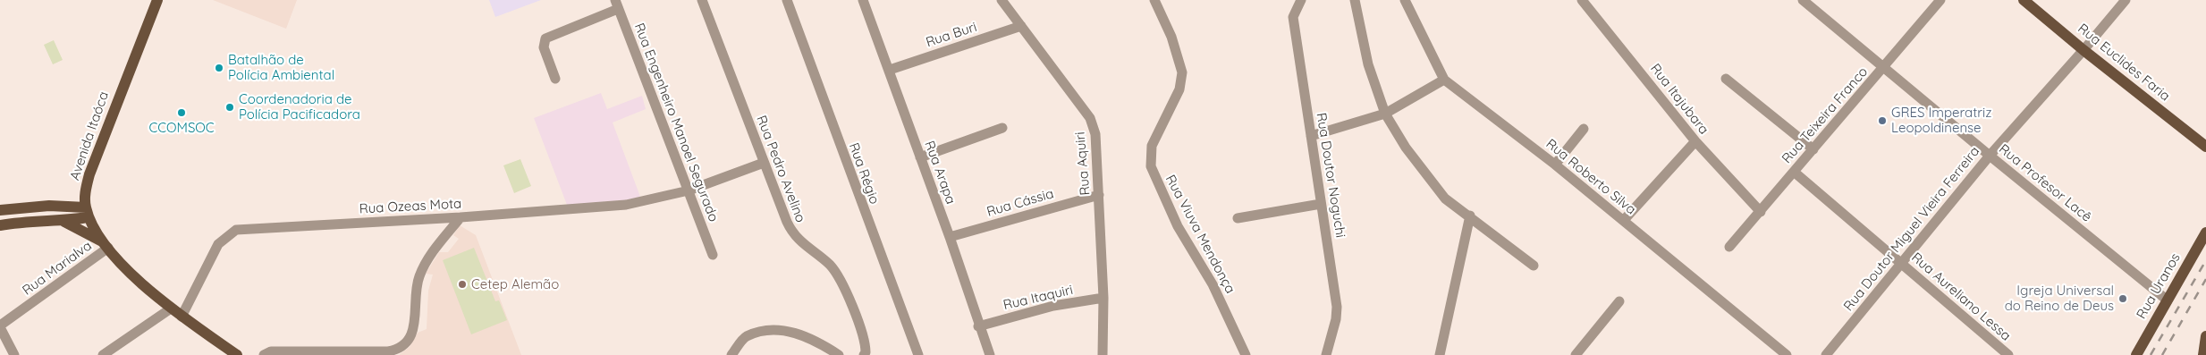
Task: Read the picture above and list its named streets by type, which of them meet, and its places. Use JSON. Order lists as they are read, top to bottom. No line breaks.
{"streets":{"main road":["Rua Euclides Faria","Avenida Itaóca","Rua Uranos"],"street":["Rua Buri","Rua Itajubara","Rua Teixeira Franco","Rua Engenheiro Manoel Segurado","Rua Aquiri","Rua Pedro Avelino","Rua Arapa","Rua Régio","Rua Doutor Noguchi","Rua Roberto Silva","Rua Profesor Lacê","Rua Cássia","Rua Ozeas Mota","Rua Doutor Miguel Vieira Ferreira","Rua Viuva Mendonça","Rua Marialva","Rua Aureliano Lessa","Rua Itaquiri"]},"crossings":[["Rua Buri","Rua Aquiri"],["Rua Buri","Rua Arapa"],["Rua Euclides Faria","Rua Doutor Miguel Vieira Ferreira"],["Rua Itajubara","Rua Teixeira Franco"],["Rua Teixeira Franco","Rua Profesor Lacê"],["Rua Teixeira Franco","Rua Aureliano Lessa"],["Rua Engenheiro Manoel Segurado","Rua Ozeas Mota"],["Rua Aquiri","Rua Cássia"],["Rua Aquiri","Rua Itaquiri"],["Rua Pedro Avelino","Rua Ozeas Mota"],["Rua Arapa","Rua Cássia"],["Rua Arapa","Rua Itaquiri"],["Rua Profesor Lacê","Rua Doutor Miguel Vieira Ferreira"],["Rua Profesor Lacê","Rua Uranos"],["Rua Doutor Miguel Vieira Ferreira","Rua Aureliano Lessa"]],"places":["Batalhão de Polícia Ambiental","Coordenadoria de Polícia Pacificadora","CCOMSOC","GRES Imperatriz Leopoldinense","Cetep Alemão","Igreja Universal do Reino de Deus"]}
